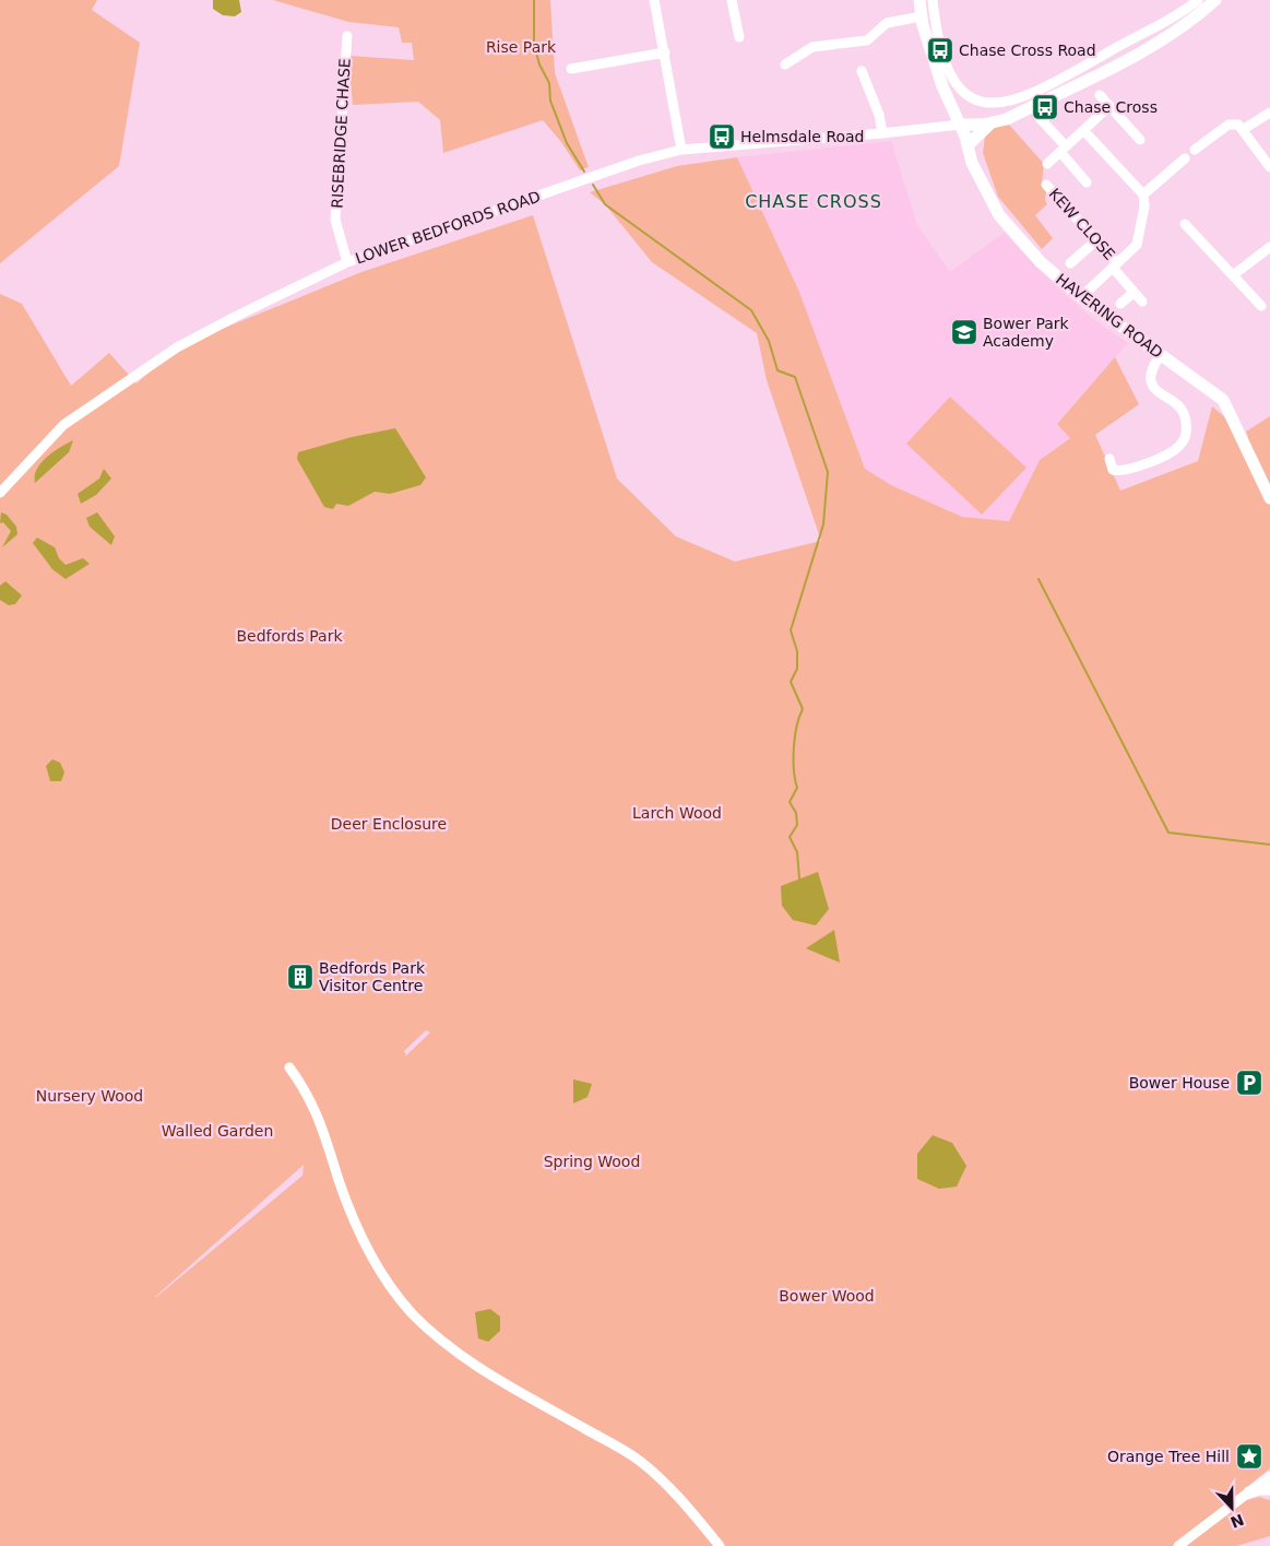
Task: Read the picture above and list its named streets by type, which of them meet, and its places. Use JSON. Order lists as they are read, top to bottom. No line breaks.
{"streets":{"main road":["HAVERING ROAD"],"street":["RISEBRIDGE CHASE","KEW CLOSE","LOWER BEDFORDS ROAD"]},"crossings":[["RISEBRIDGE CHASE","LOWER BEDFORDS ROAD"],["LOWER BEDFORDS ROAD","HAVERING ROAD"]],"districts":["CHASE CROSS"],"parks":["Rise Park","Bedfords Park","Larch Wood","Deer Enclosure","Nursery Wood","Walled Garden","Spring Wood","Bower Wood"],"places":{"bus stop":["Chase Cross Road","Chase Cross","Helmsdale Road"],"school or university":["Bower Park Academy"],"building":["Bedfords Park Visitor Centre"],"parking":["Bower House"],"place":["Orange Tree Hill"]},"north":"bottom"}
